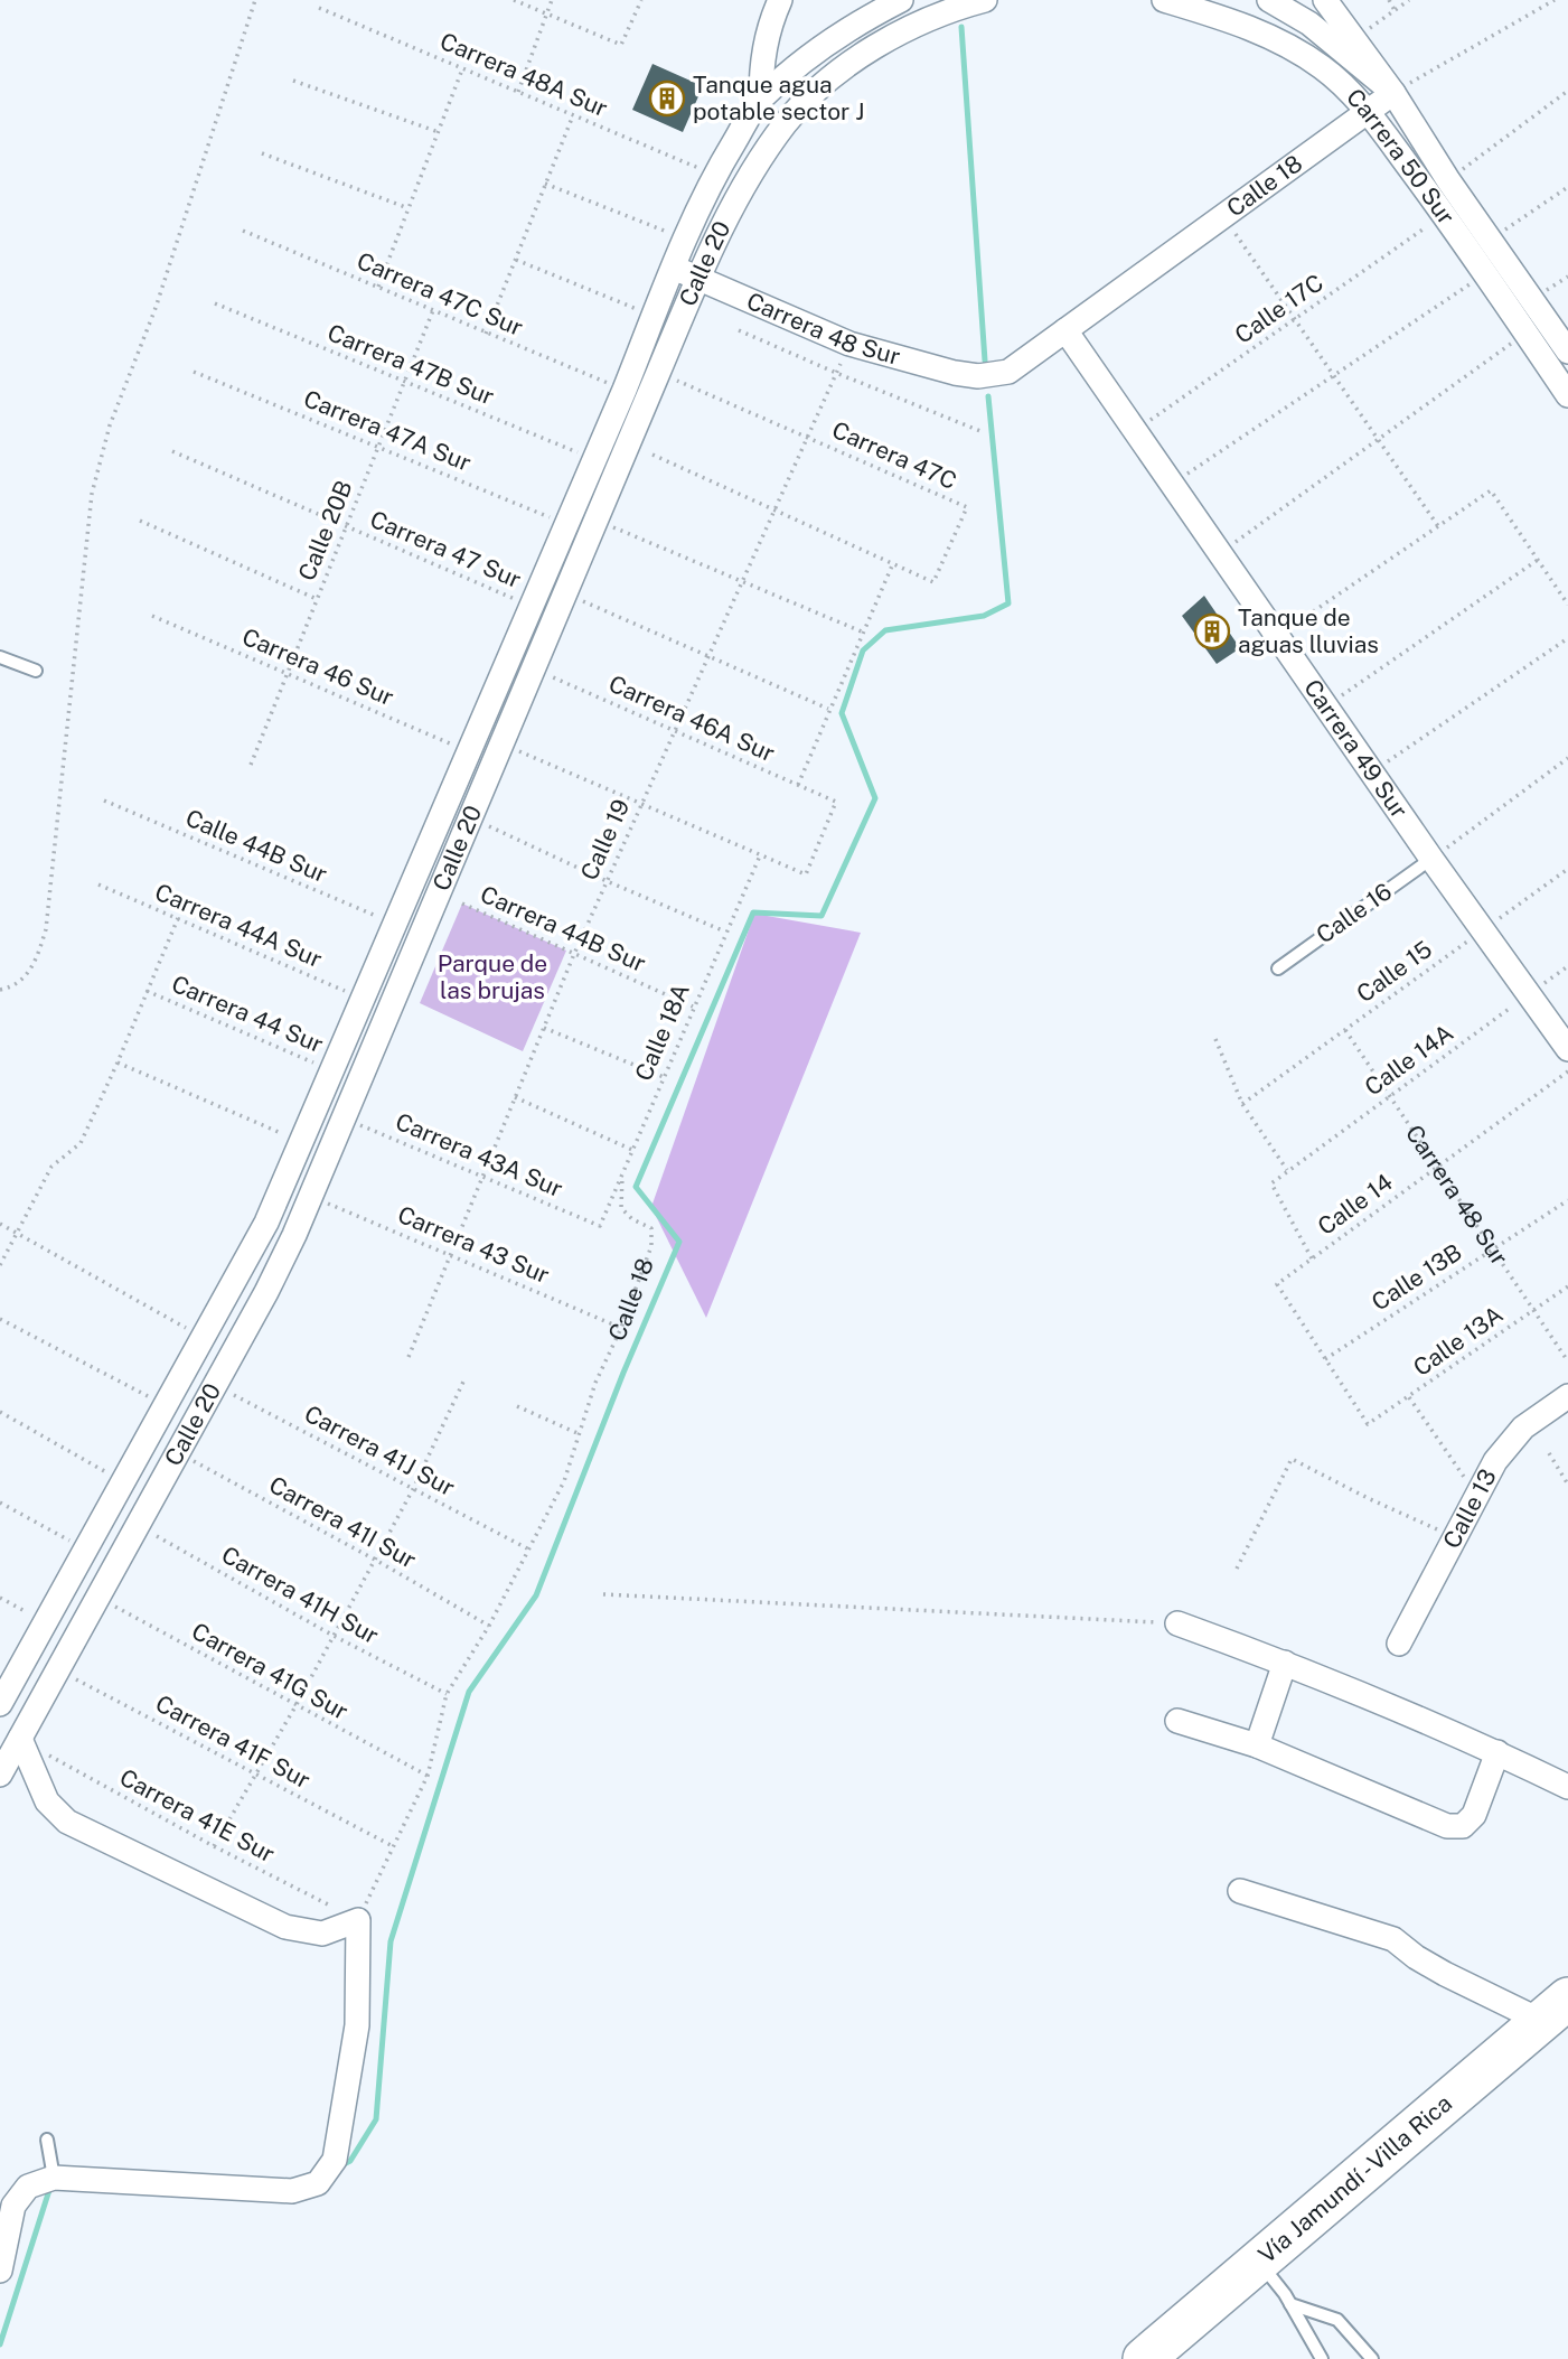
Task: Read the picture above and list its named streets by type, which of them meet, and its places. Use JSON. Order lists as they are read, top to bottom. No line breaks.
{"streets":{"highway":["Vía Jamundí - Villa Rica"],"street":["Carrera 50 Sur","Calle 18","Calle 20","Carrera 48 Sur","Carrera 49 Sur","Calle 13"],"lane":["Calle 16"],"path":["Carrera 48A Sur","Carrera 47C Sur","Calle 17C","Carrera 47B Sur","Carrera 47A Sur","Carrera 47C","Calle 20B","Carrera 47 Sur","Carrera 46 Sur","Carrera 46A Sur","Calle 19","Calle 44B Sur","Carrera 44A Sur","Carrera 44B Sur","Calle 15","Carrera 44 Sur","Calle 18A","Calle 14A","Carrera 43A Sur","Calle 14","Carrera 43 Sur","Calle 13B","Calle 13A","Carrera 41J Sur","Carrera 41I Sur","Carrera 41H Sur","Carrera 41G Sur","Carrera 41F Sur","Carrera 41E Sur"]},"crossings":[["Carrera 48A Sur","Calle 20"],["Carrera 50 Sur","Calle 18"],["Carrera 50 Sur","Calle 17C"],["Calle 18","Carrera 48 Sur"],["Calle 18","Carrera 49 Sur"],["Calle 18","Calle 18A"],["Calle 18","Carrera 43 Sur"],["Calle 18","Carrera 41J Sur"],["Calle 18","Carrera 41I Sur"],["Calle 18","Carrera 41H Sur"],["Calle 18","Carrera 41G Sur"],["Calle 18","Carrera 41F Sur"],["Calle 18","Carrera 41E Sur"],["Calle 20","Carrera 47C Sur"],["Calle 20","Carrera 48 Sur"],["Calle 20","Carrera 47B Sur"],["Calle 20","Carrera 47A Sur"],["Calle 20","Carrera 47 Sur"],["Calle 20","Carrera 46 Sur"],["Calle 20","Carrera 46A Sur"],["Calle 20","Calle 44B Sur"],["Calle 20","Carrera 44A Sur"],["Calle 20","Carrera 44 Sur"],["Calle 20","Carrera 43A Sur"],["Calle 20","Carrera 43 Sur"],["Calle 20","Carrera 41J Sur"],["Calle 20","Carrera 41I Sur"],["Calle 20","Carrera 41H Sur"],["Calle 20","Carrera 41G Sur"],["Calle 20","Carrera 41F Sur"],["Calle 20","Carrera 41E Sur"],["Carrera 47C Sur","Calle 20B"],["Calle 17C","Carrera 49 Sur"],["Carrera 48 Sur","Calle 19"],["Carrera 48 Sur","Calle 15"],["Carrera 48 Sur","Calle 14A"],["Carrera 48 Sur","Calle 14"],["Carrera 48 Sur","Calle 13B"],["Carrera 48 Sur","Calle 13A"],["Carrera 47B Sur","Calle 20B"],["Carrera 47A Sur","Calle 20B"],["Carrera 47C","Calle 19"],["Calle 20B","Carrera 47 Sur"],["Calle 20B","Carrera 46 Sur"],["Carrera 46A Sur","Calle 19"],["Carrera 46A Sur","Calle 18A"],["Carrera 49 Sur","Calle 16"],["Carrera 49 Sur","Calle 15"],["Carrera 49 Sur","Calle 14A"],["Calle 19","Carrera 44B Sur"],["Calle 19","Carrera 43A Sur"],["Calle 19","Carrera 43 Sur"],["Carrera 44B Sur","Calle 18A"],["Calle 18A","Carrera 43A Sur"],["Calle 14A","Calle 14"],["Calle 14","Calle 13B"],["Calle 14","Calle 13A"],["Calle 13B","Calle 13A"]],"parks":["Parque de las brujas"],"places":{"building":["Tanque agua potable sector J","Tanque de aguas lluvias"]}}
